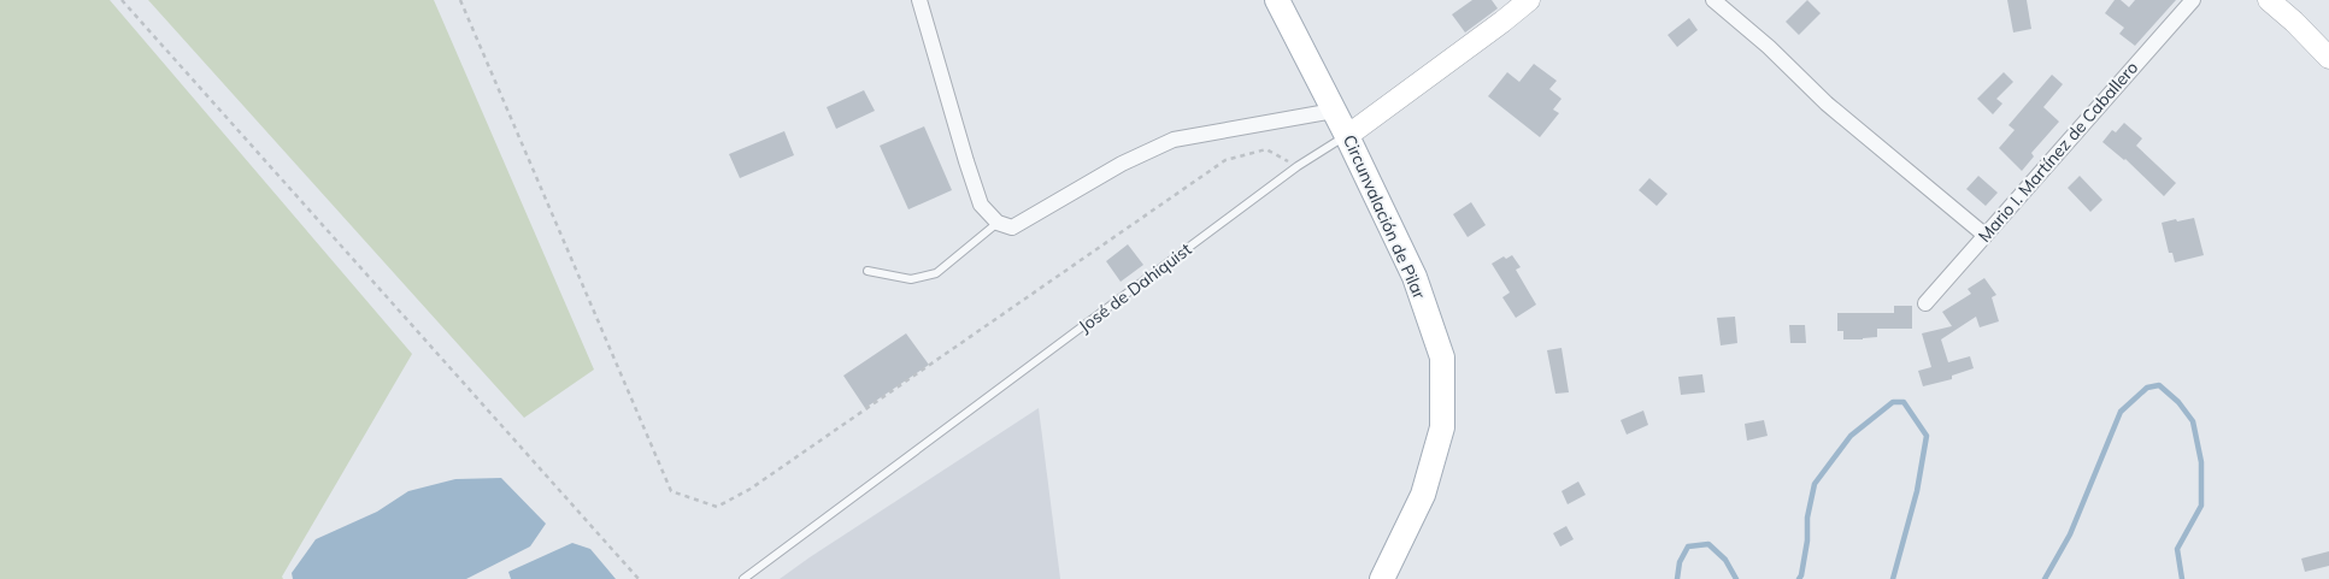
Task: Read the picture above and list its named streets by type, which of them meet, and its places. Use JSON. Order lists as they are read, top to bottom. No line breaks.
{"streets":{"main road":["Circunvalación de Pilar","José de Dahiquist"],"street":["Mario I. Martínez de Caballero"]},"crossings":[["Circunvalación de Pilar","José de Dahiquist"]]}
